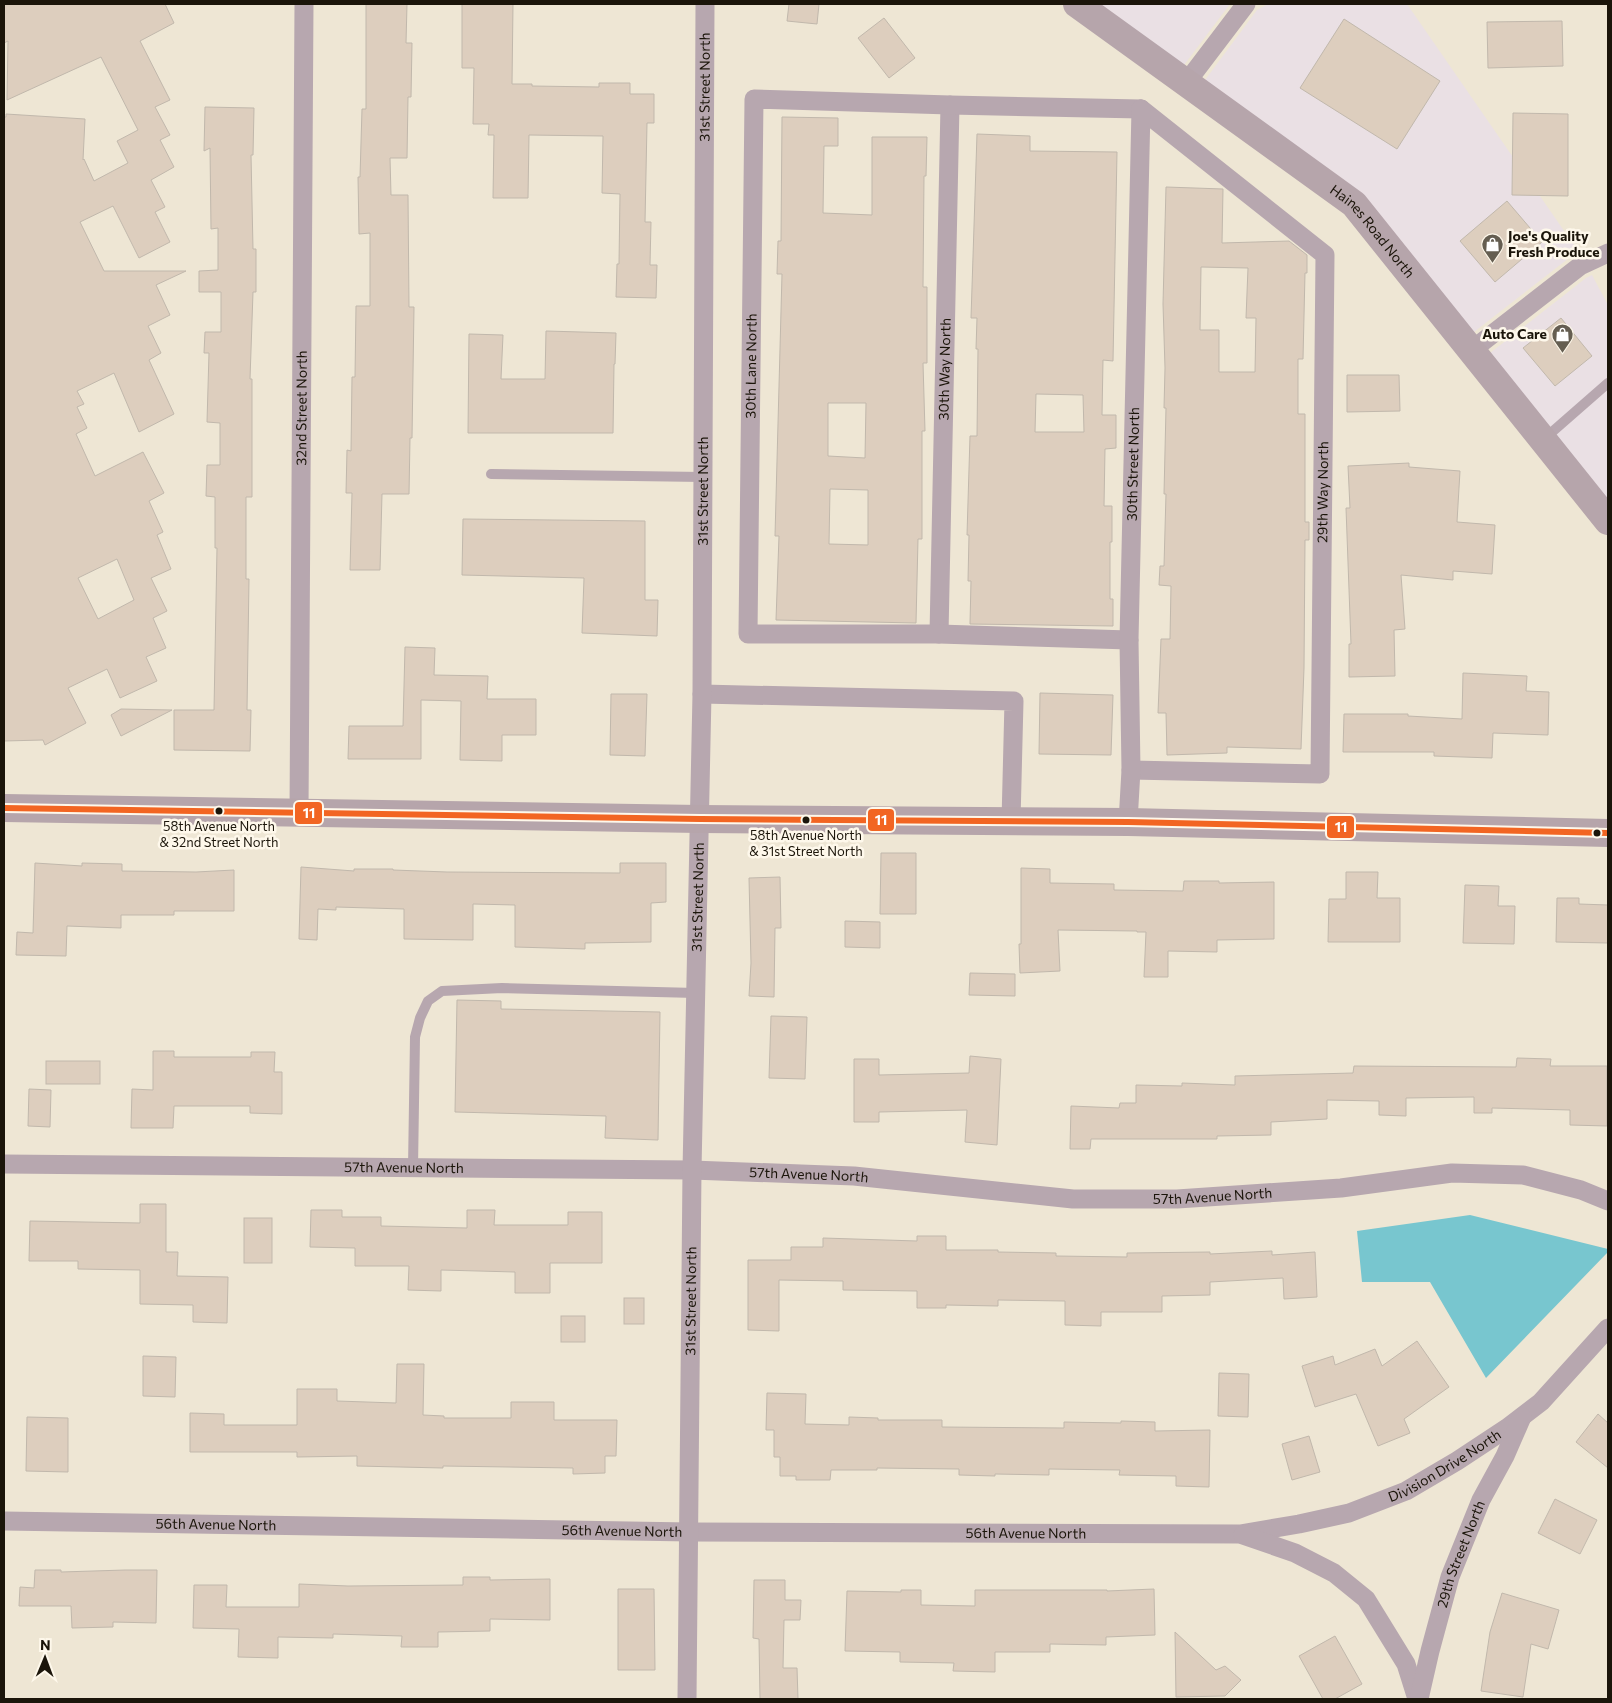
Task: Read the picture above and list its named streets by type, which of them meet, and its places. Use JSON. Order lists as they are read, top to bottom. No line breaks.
{"streets":{"street":["31st Street North","Haines Road North","30th Lane North","30th Way North","32nd Street North","30th Street North","29th Way North","57th Avenue North","Division Drive North","56th Avenue North","29th Street North"]},"crossings":[["31st Street North","57th Avenue North"],["31st Street North","56th Avenue North"],["30th Lane North","30th Way North"],["30th Street North","29th Way North"],["Division Drive North","56th Avenue North"],["Division Drive North","29th Street North"],["56th Avenue North","29th Street North"]],"places":{"shop":["Joe's Quality Fresh Produce","Auto Care"],"other":["58th Avenue North & 32nd Street North","58th Avenue North & 31st Street North"]},"lines":["transit line 11"],"north":"top"}
